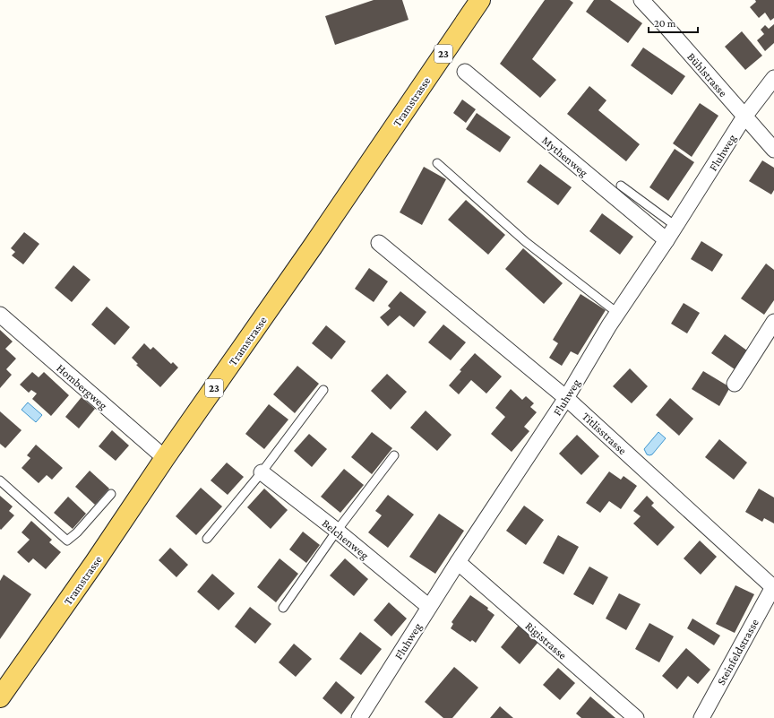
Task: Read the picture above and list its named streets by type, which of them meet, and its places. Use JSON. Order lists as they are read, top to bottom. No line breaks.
{"streets":{"main road":["23","Tramstrasse"],"street":["Bühlstrasse","Fluhweg","Mythenweg","Hombergweg","Titlisstrasse","Belchenweg","Rigistrasse","Steinfeldstrasse"]},"crossings":[["Bühlstrasse","Fluhweg"],["Tramstrasse","Hombergweg"],["Fluhweg","Mythenweg"],["Fluhweg","Titlisstrasse"],["Fluhweg","Belchenweg"],["Fluhweg","Rigistrasse"],["Titlisstrasse","Steinfeldstrasse"]],"scale_bar":"20 m"}
